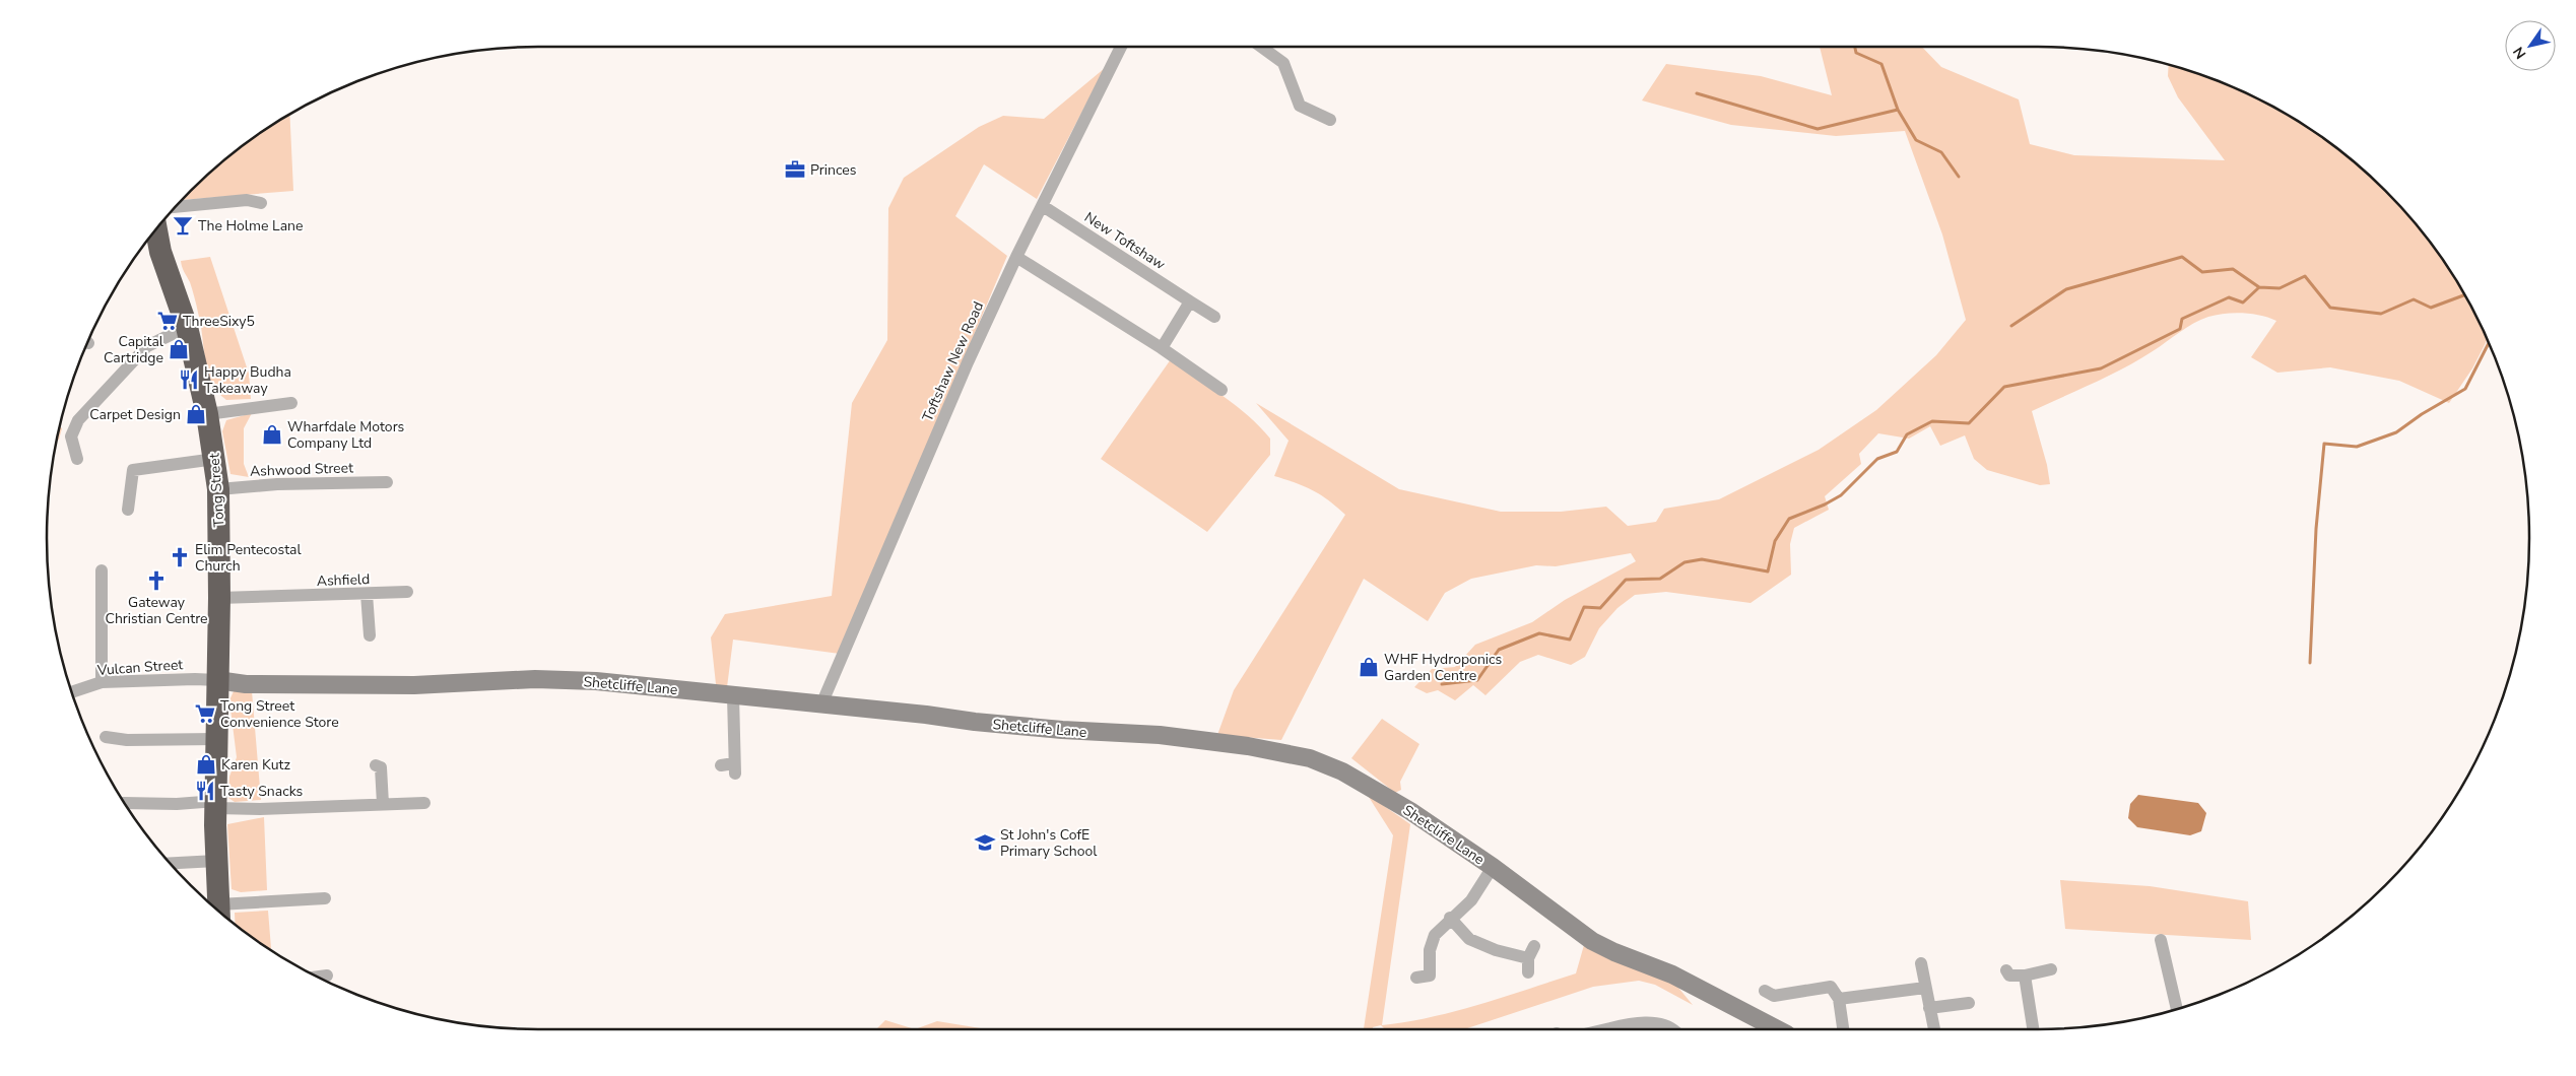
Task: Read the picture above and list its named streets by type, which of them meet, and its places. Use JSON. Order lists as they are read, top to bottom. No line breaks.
{"streets":{"highway":["Tong Street"],"street":["New Toftshaw","Toftshaw New Road","Ashwood Street","Ashfield","Vulcan Street","Shetcliffe Lane"]},"crossings":[["New Toftshaw","Toftshaw New Road"],["Toftshaw New Road","Shetcliffe Lane"],["Ashwood Street","Tong Street"],["Tong Street","Ashfield"],["Tong Street","Vulcan Street"],["Tong Street","Shetcliffe Lane"],["Vulcan Street","Shetcliffe Lane"]],"places":{"office":["Princes"],"bar":["The Holme Lane"],"supermarket":["ThreeSixy5","Tong Street Convenience Store"],"shop":["Capital Cartridge","Carpet Design","Wharfdale Motors Company Ltd","WHF Hydroponics Garden Centre","Karen Kutz"],"restaurant":["Happy Budha Takeaway","Tasty Snacks"],"church":["Elim Pentecostal Church","Gateway Christian Centre"],"school or university":["St John's CofE Primary School"]},"north":"bottom left"}
